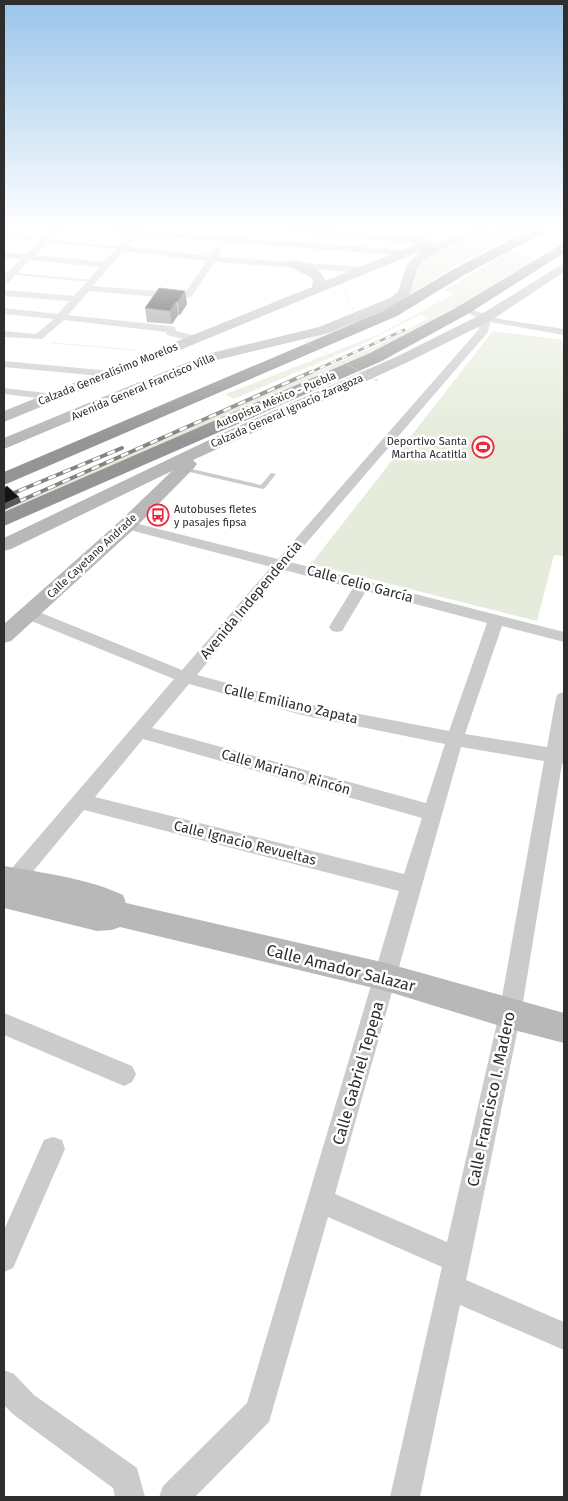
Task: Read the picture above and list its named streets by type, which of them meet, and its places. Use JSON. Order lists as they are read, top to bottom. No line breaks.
{"streets":{"highway":["Autopista México - Puebla","Calzada General Ignacio Zaragoza"],"street":["Calzada Generalísimo Morelos","Avenida General Francisco Villa","Calle Cayetano Andrade","Calle Celio García","Avenida Independencia","Calle Emiliano Zapata","Calle Mariano Rincón","Calle Ignacio Revueltas","Calle Amador Salazar","Calle Gabriel Tepepa","Calle Francisco I. Madero"]},"crossings":[["Calzada General Ignacio Zaragoza","Calle Cayetano Andrade"],["Calzada General Ignacio Zaragoza","Avenida Independencia"],["Calle Cayetano Andrade","Calle Celio García"],["Calle Cayetano Andrade","Calle Emiliano Zapata"],["Calle Celio García","Avenida Independencia"],["Calle Celio García","Calle Gabriel Tepepa"],["Avenida Independencia","Calle Emiliano Zapata"],["Avenida Independencia","Calle Mariano Rincón"],["Avenida Independencia","Calle Ignacio Revueltas"],["Avenida Independencia","Calle Amador Salazar"],["Calle Emiliano Zapata","Calle Gabriel Tepepa"],["Calle Emiliano Zapata","Calle Francisco I. Madero"],["Calle Mariano Rincón","Calle Gabriel Tepepa"],["Calle Ignacio Revueltas","Calle Gabriel Tepepa"],["Calle Amador Salazar","Calle Gabriel Tepepa"],["Calle Amador Salazar","Calle Francisco I. Madero"]],"places":{"sports":["Deportivo Santa Martha Acatitla"],"bus stop":["Autobuses fletes y pasajes fipsa"]}}
